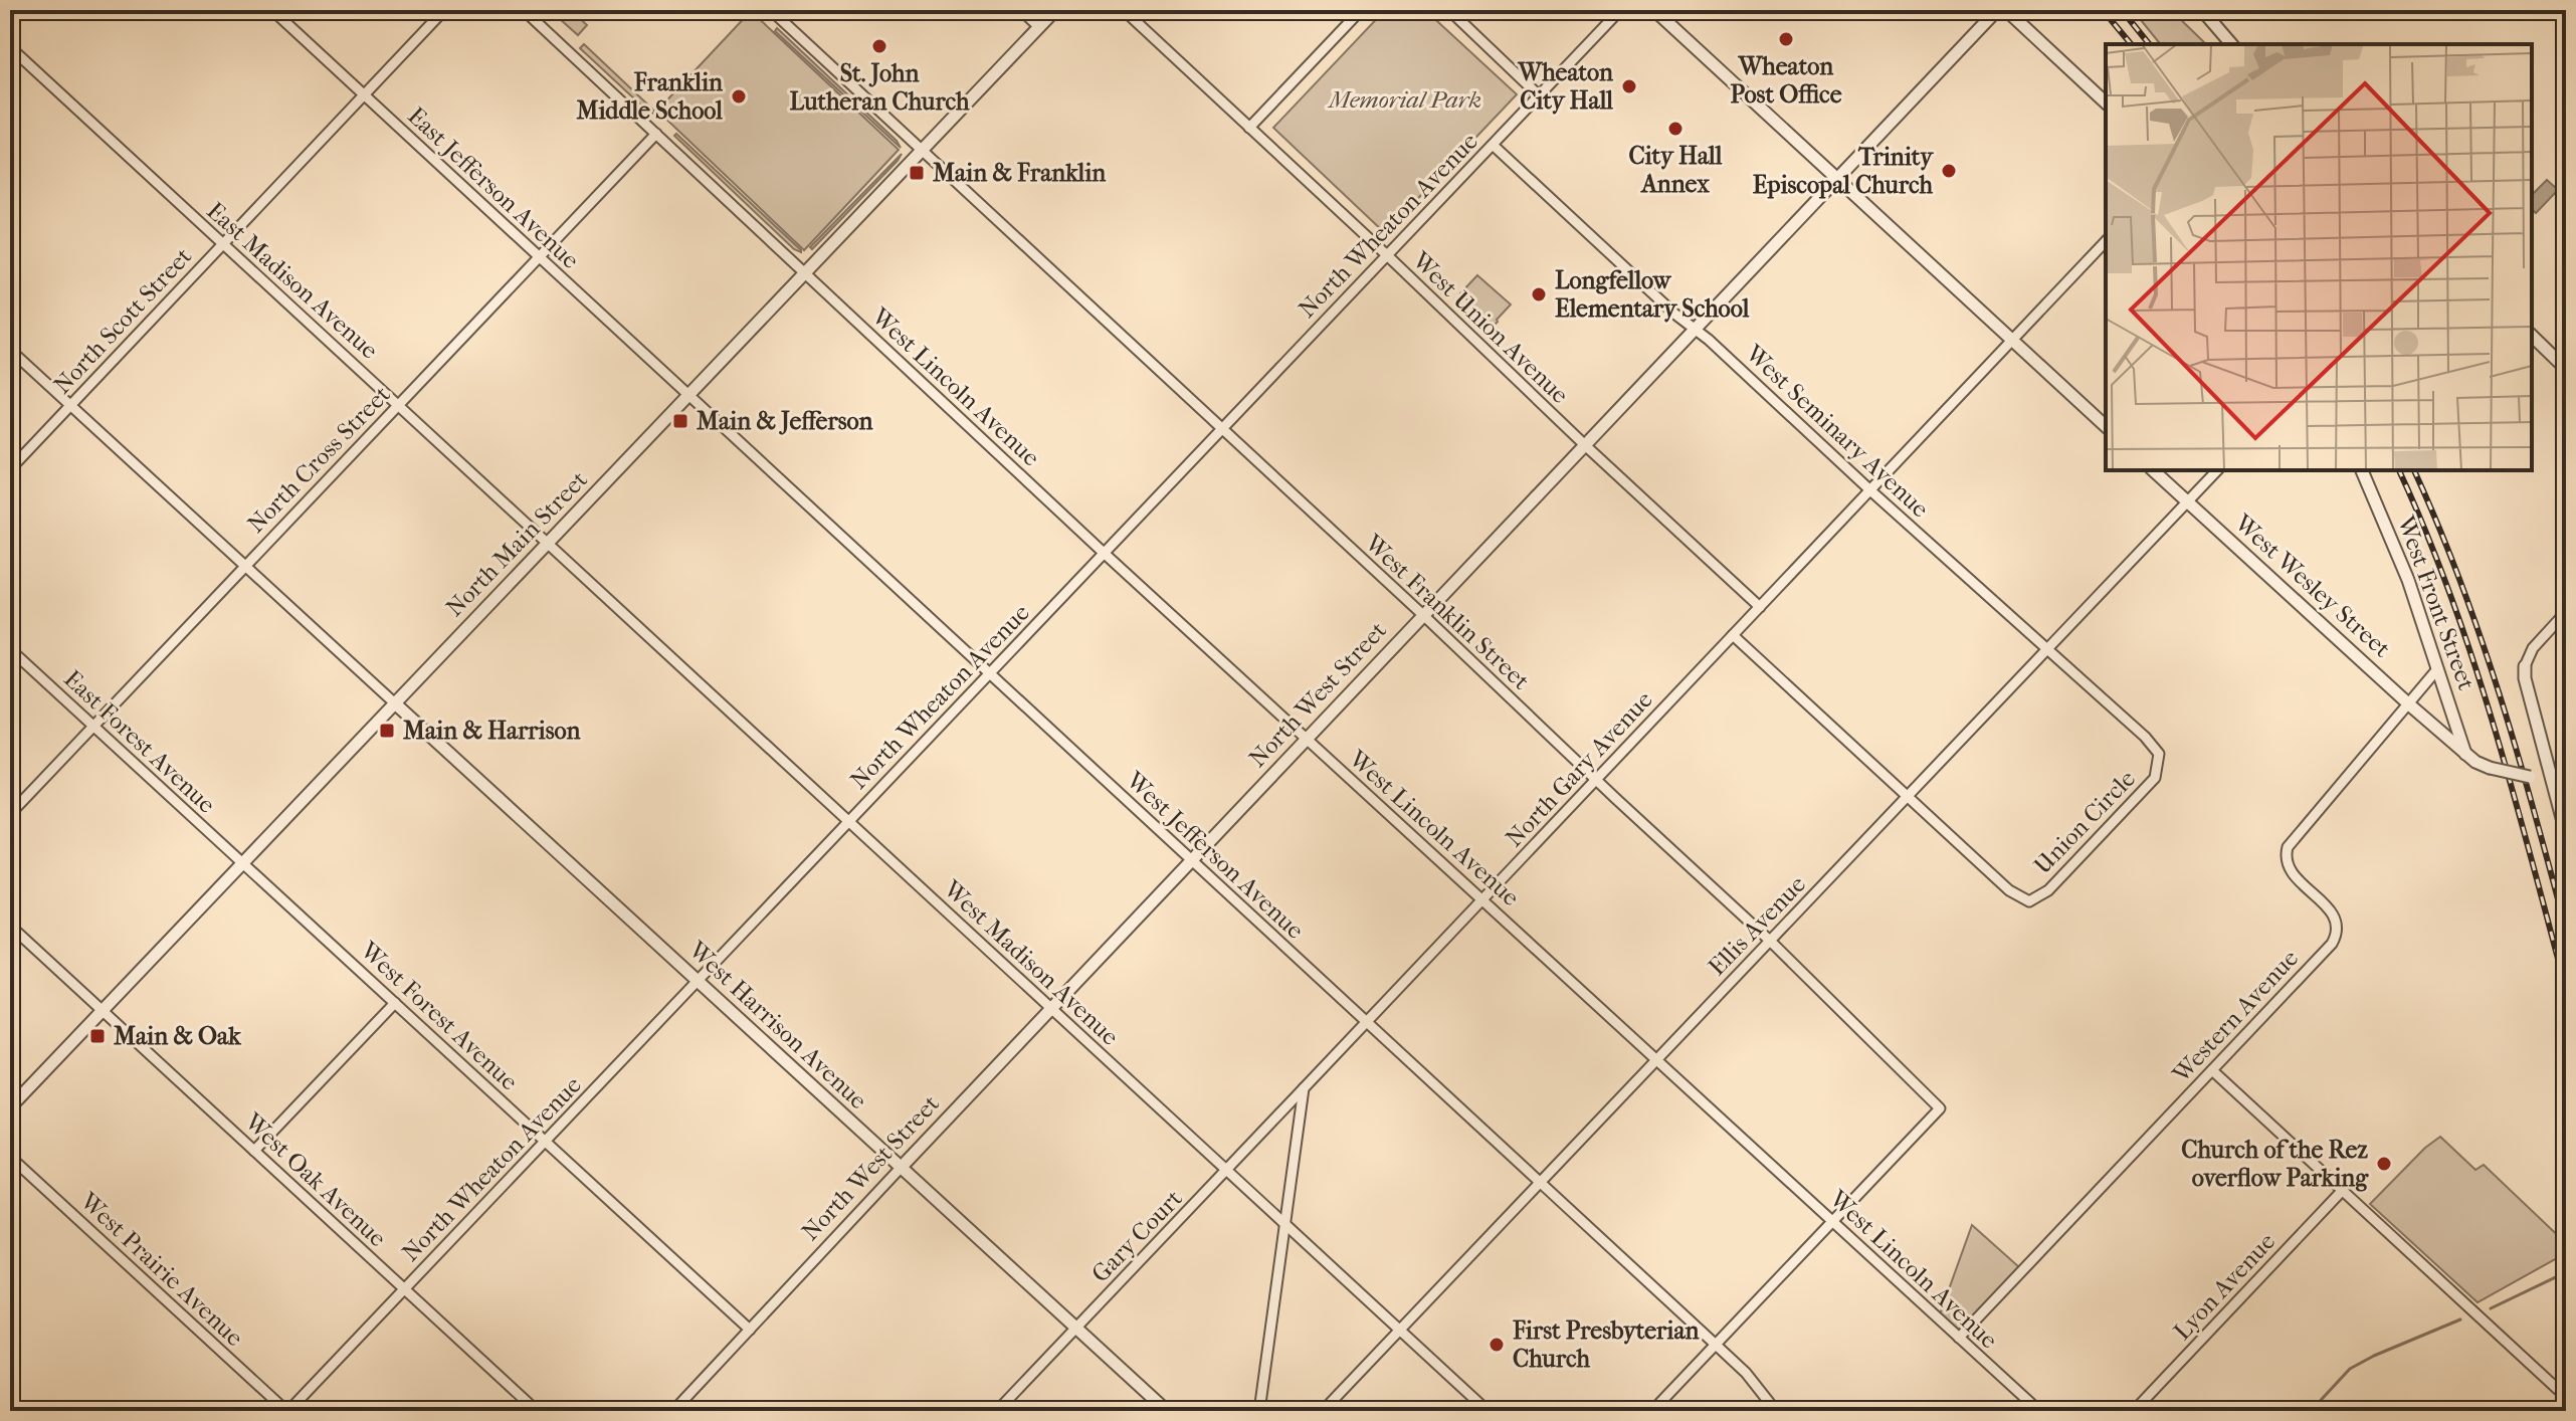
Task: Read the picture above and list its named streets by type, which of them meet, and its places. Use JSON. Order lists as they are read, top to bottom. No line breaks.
{"streets":{"street":["East Jefferson Avenue","North Wheaton Avenue","East Madison Avenue","North Scott Street","West Union Avenue","West Lincoln Avenue","West Seminary Avenue","North Cross Street","North Main Street","West Wesley Street","West Front Street","West Franklin Street","North West Street","East Forest Avenue","North Gary Avenue","Union Circle","West Jefferson Avenue","Ellis Avenue","West Madison Avenue","West Forest Avenue","Western Avenue","West Harrison Avenue","West Oak Avenue","Gary Court","West Prairie Avenue","Lyon Avenue"]},"crossings":[["East Jefferson Avenue","North Scott Street"],["East Jefferson Avenue","North Cross Street"],["East Jefferson Avenue","North Main Street"],["East Jefferson Avenue","West Jefferson Avenue"],["North Wheaton Avenue","West Union Avenue"],["North Wheaton Avenue","West Lincoln Avenue"],["North Wheaton Avenue","West Seminary Avenue"],["North Wheaton Avenue","West Franklin Street"],["North Wheaton Avenue","West Jefferson Avenue"],["North Wheaton Avenue","West Madison Avenue"],["North Wheaton Avenue","West Forest Avenue"],["North Wheaton Avenue","West Harrison Avenue"],["North Wheaton Avenue","West Oak Avenue"],["North Wheaton Avenue","West Prairie Avenue"],["East Madison Avenue","North Scott Street"],["East Madison Avenue","North Cross Street"],["East Madison Avenue","North Main Street"],["East Madison Avenue","West Madison Avenue"],["West Union Avenue","North West Street"],["West Union Avenue","North Gary Avenue"],["West Lincoln Avenue","North Cross Street"],["West Lincoln Avenue","North Main Street"],["West Lincoln Avenue","West Franklin Street"],["West Lincoln Avenue","North West Street"],["West Lincoln Avenue","North Gary Avenue"],["West Lincoln Avenue","Ellis Avenue"],["West Lincoln Avenue","Western Avenue"],["West Seminary Avenue","North West Street"],["West Seminary Avenue","North Gary Avenue"],["West Seminary Avenue","Union Circle"],["West Seminary Avenue","Ellis Avenue"],["North Cross Street","East Forest Avenue"],["North Main Street","West Franklin Street"],["North Main Street","East Forest Avenue"],["North Main Street","West Jefferson Avenue"],["North Main Street","West Madison Avenue"],["North Main Street","West Forest Avenue"],["North Main Street","West Harrison Avenue"],["North Main Street","West Oak Avenue"],["West Wesley Street","West Front Street"],["West Wesley Street","Ellis Avenue"],["West Wesley Street","Western Avenue"],["West Franklin Street","North West Street"],["West Franklin Street","North Gary Avenue"],["West Franklin Street","Ellis Avenue"],["North West Street","West Jefferson Avenue"],["North West Street","West Madison Avenue"],["North West Street","West Forest Avenue"],["North West Street","West Harrison Avenue"],["East Forest Avenue","West Forest Avenue"],["North Gary Avenue","West Jefferson Avenue"],["North Gary Avenue","Gary Court"],["Union Circle","Ellis Avenue"],["West Jefferson Avenue","Ellis Avenue"],["Ellis Avenue","West Madison Avenue"],["West Madison Avenue","Gary Court"],["West Harrison Avenue","Gary Court"]],"parks":["Memorial Park"],"places":{"other":["Wheaton Post Office","St. John Lutheran Church","Wheaton City Hall","Franklin Middle School","City Hall Annex","Trinity Episcopal Church","Longfellow Elementary School","Church of the Rez overflow Parking","First Presbyterian Church"],"transit":["Main & Franklin","Main & Jefferson","Main & Harrison","Main & Oak"]}}
